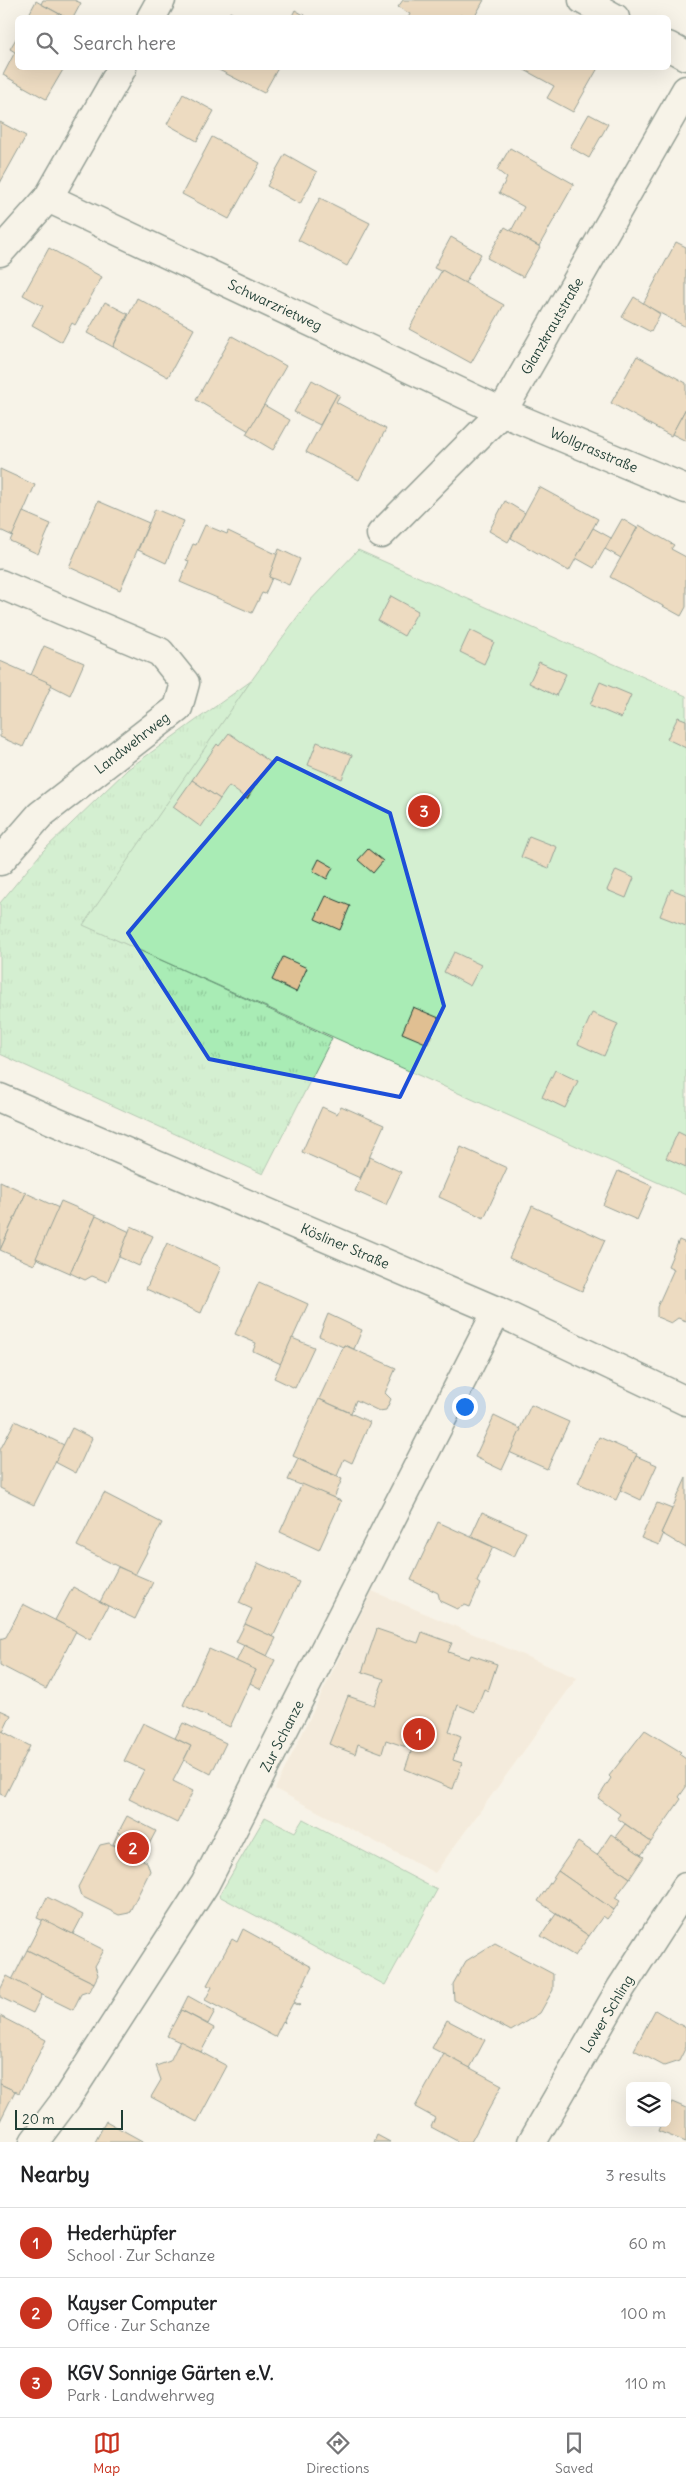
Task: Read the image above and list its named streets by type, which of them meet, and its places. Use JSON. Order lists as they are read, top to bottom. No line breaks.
{"streets":{"street":["Schwarzrietweg","Glanzkrautstraße","Wollgrasstraße","Landwehrweg","Kösliner Straße","Zur Schanze","Lower Schling"]},"crossings":[["Schwarzrietweg","Glanzkrautstraße"],["Schwarzrietweg","Wollgrasstraße"],["Glanzkrautstraße","Wollgrasstraße"],["Kösliner Straße","Zur Schanze"]],"scale_bar":"20 m","page":{"search":"Search here","pins":["3","1","2"],"scale":"20 m","heading":["Nearby","3 results"],"list":[{"mark":"1","name":"Hederhüpfer","note":"School · Zur Schanze","value":"60 m"},{"mark":"2","name":"Kayser Computer","note":"Office · Zur Schanze","value":"100 m"},{"mark":"3","name":"KGV Sonnige Gärten e.V.","note":"Park · Landwehrweg","value":"110 m"}],"nav":["Map","Directions","Saved"]}}
